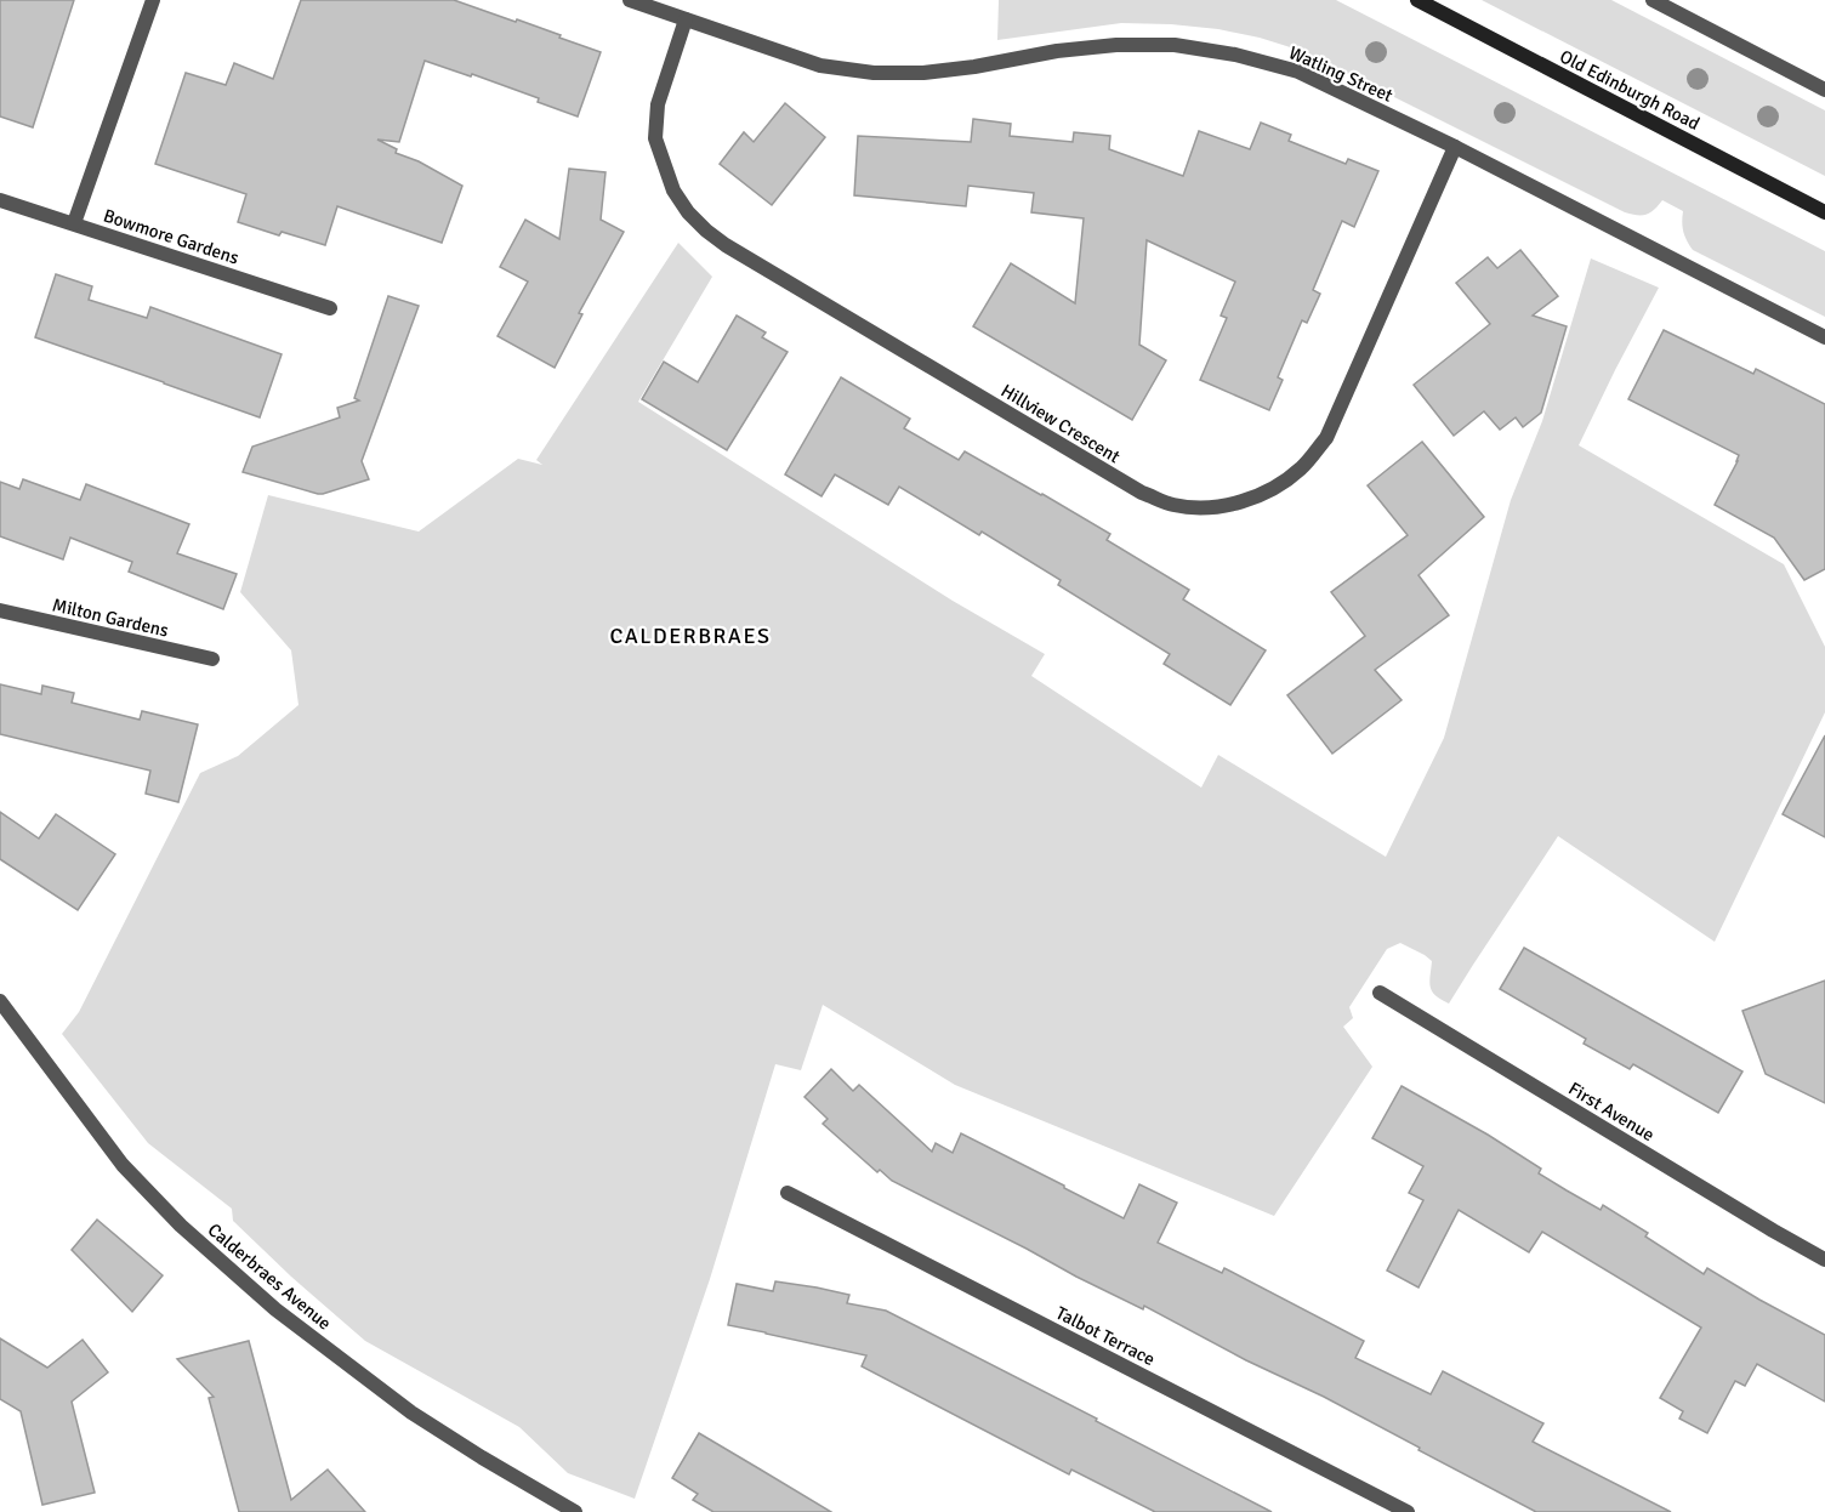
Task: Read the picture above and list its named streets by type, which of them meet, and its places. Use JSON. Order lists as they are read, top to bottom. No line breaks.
{"streets":{"main road":["Old Edinburgh Road"],"street":["Watling Street","Bowmore Gardens","Hillview Crescent","Milton Gardens","First Avenue","Calderbraes Avenue","Talbot Terrace"]},"crossings":[["Watling Street","Hillview Crescent"]],"districts":["CALDERBRAES"]}
